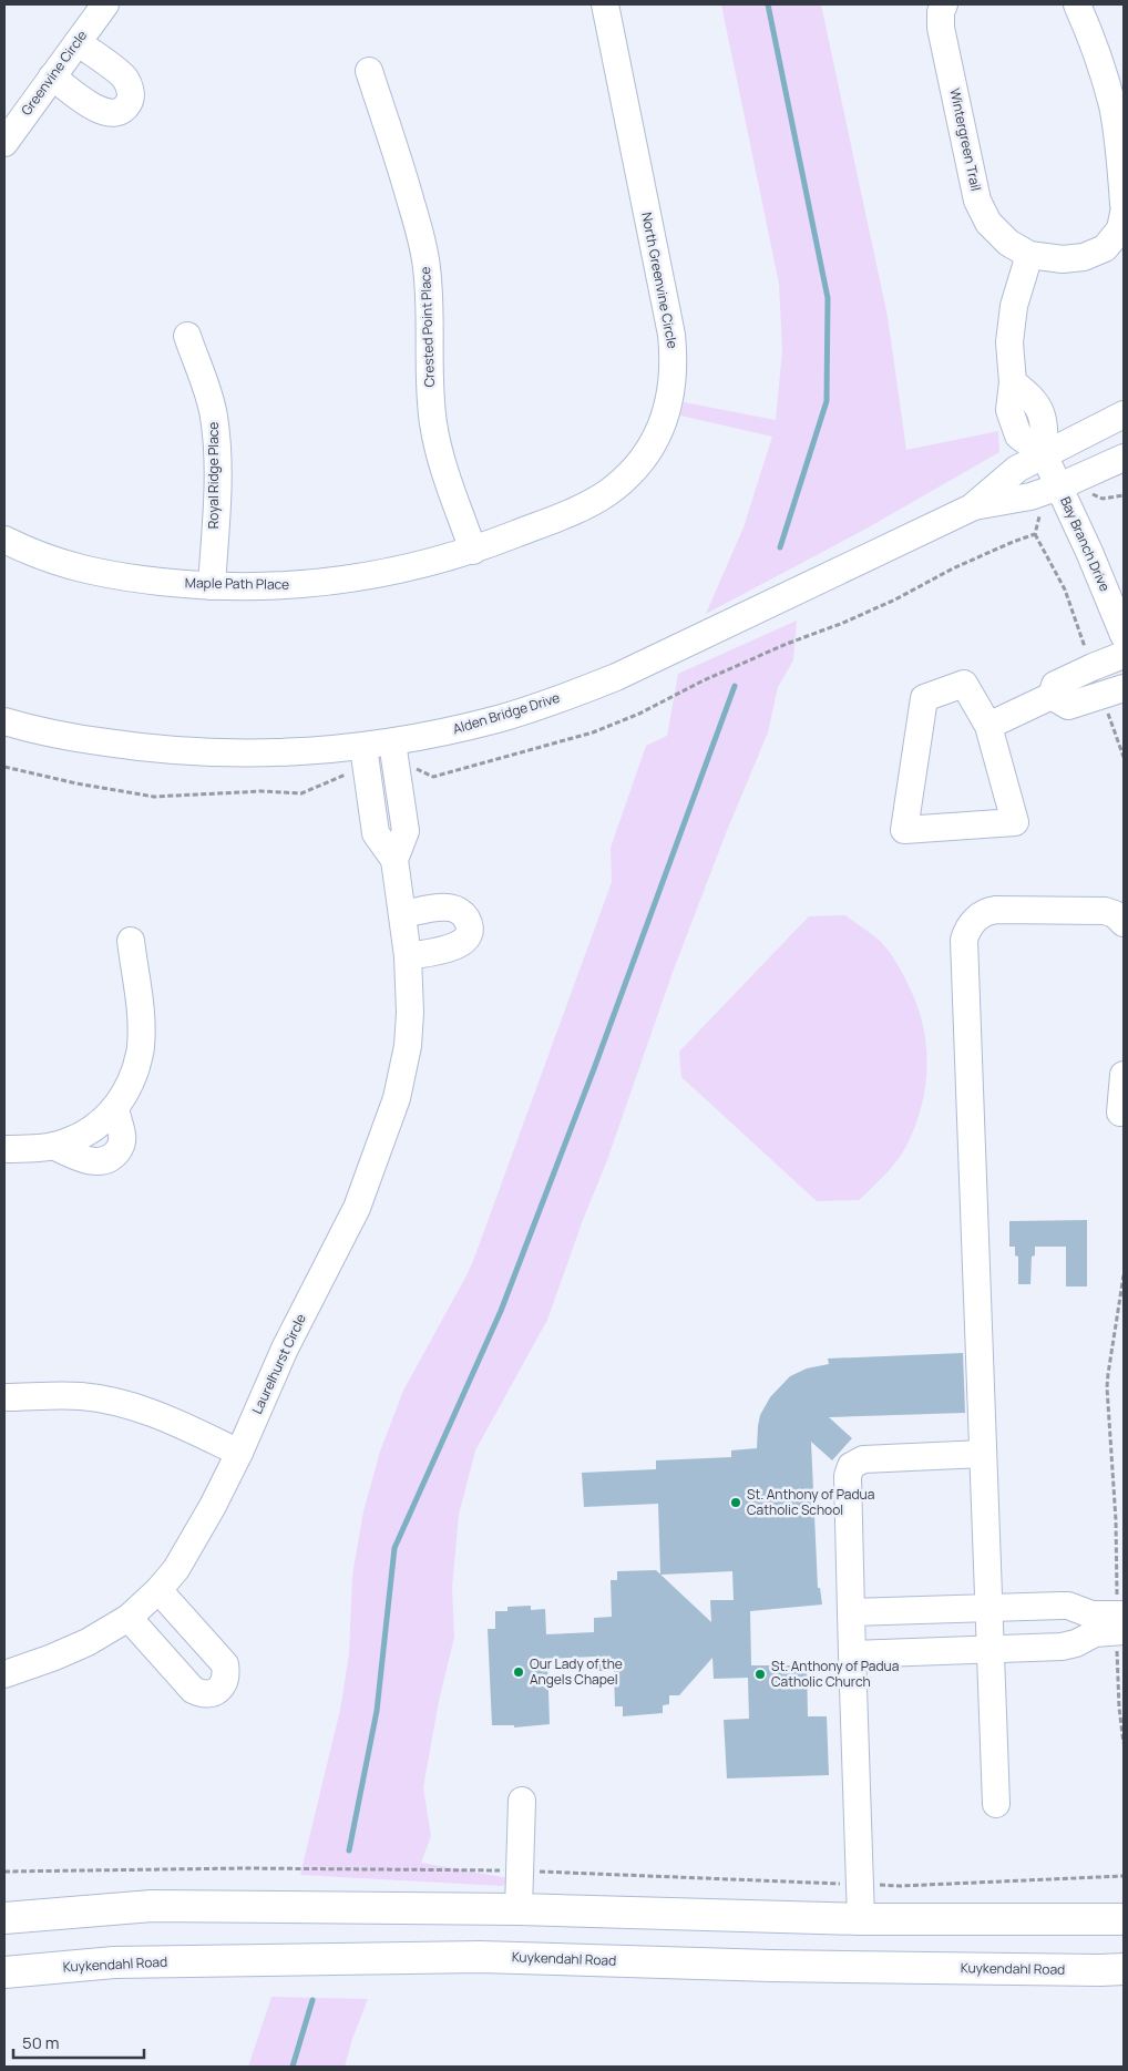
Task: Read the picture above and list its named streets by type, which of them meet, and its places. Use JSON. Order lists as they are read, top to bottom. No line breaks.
{"streets":{"main road":["Kuykendahl Road"],"street":["Greenvine Circle","Wintergreen Trail","North Greenvine Circle","Crested Point Place","Royal Ridge Place","Bay Branch Drive","Maple Path Place","Alden Bridge Drive","Laurelhurst Circle"]},"crossings":[["North Greenvine Circle","Crested Point Place"],["North Greenvine Circle","Maple Path Place"],["Crested Point Place","Maple Path Place"],["Royal Ridge Place","Maple Path Place"],["Bay Branch Drive","Alden Bridge Drive"],["Alden Bridge Drive","Laurelhurst Circle"]],"places":["St. Anthony of Padua Catholic School","Our Lady of the Angels Chapel","St. Anthony of Padua Catholic Church"],"scale_bar":"50 m"}
